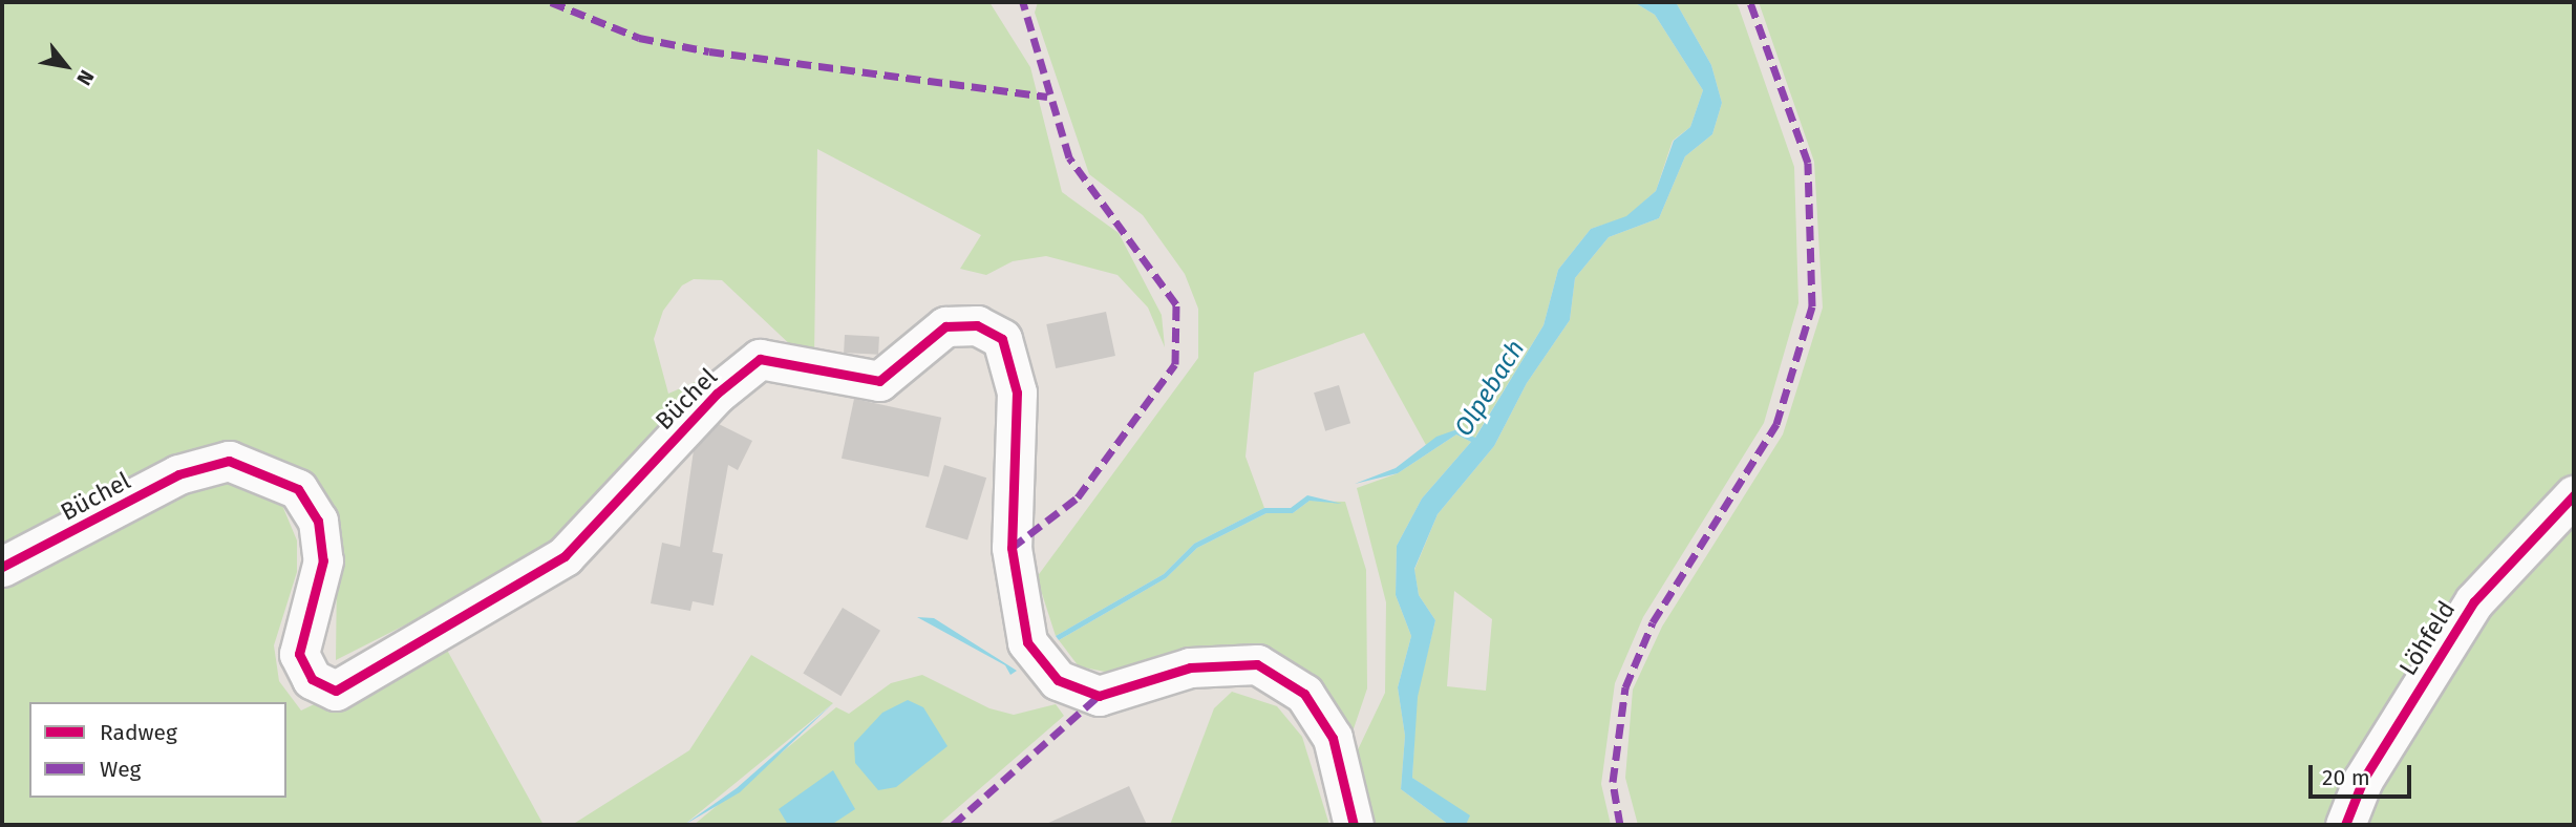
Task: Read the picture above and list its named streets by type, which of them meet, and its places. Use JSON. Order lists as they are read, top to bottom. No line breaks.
{"streets":{"street":["Büchel","Löhfeld"]},"water":["Olpebach"],"legend":["Radweg","Weg"],"scale_bar":"20 m","north":"bottom right"}
